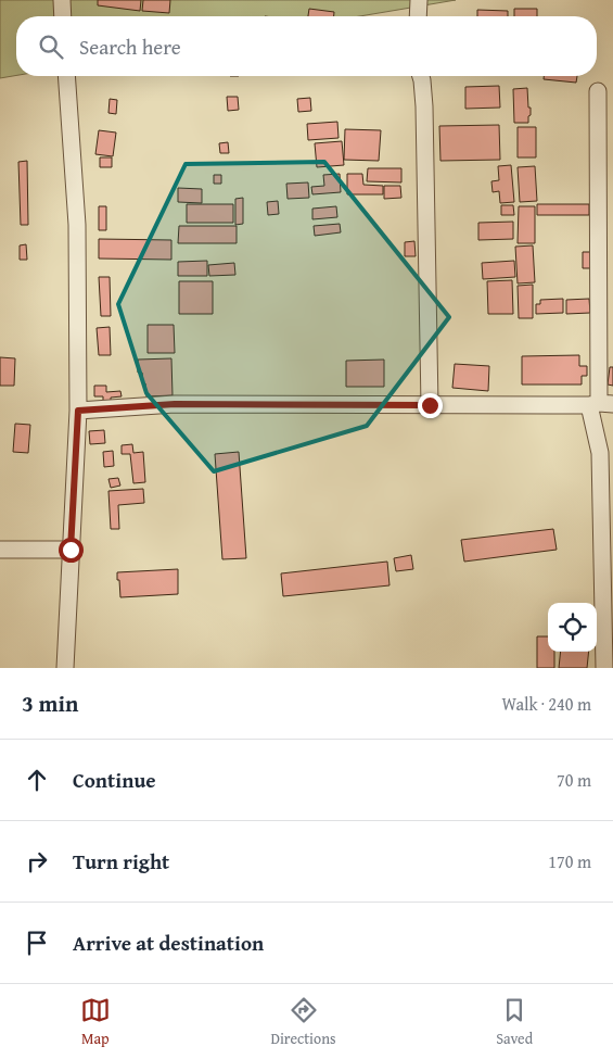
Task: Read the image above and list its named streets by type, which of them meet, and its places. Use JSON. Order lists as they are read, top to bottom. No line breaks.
{"page":{"search":"Search here","heading":["3 min","Walk · 240 m"],"list":[["Continue","70 m"],["Turn right","170 m"],"Arrive at destination"],"nav":["Map","Directions","Saved"]}}
